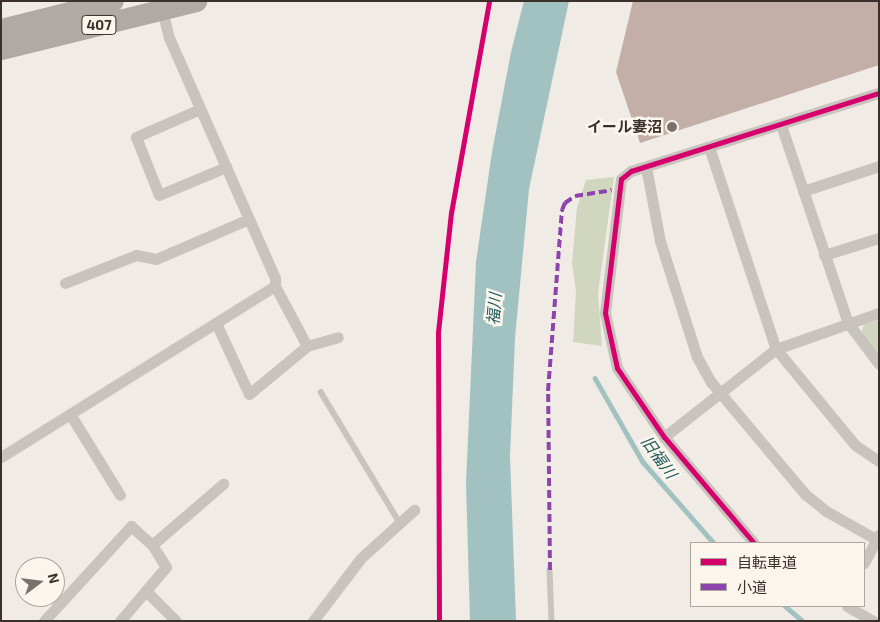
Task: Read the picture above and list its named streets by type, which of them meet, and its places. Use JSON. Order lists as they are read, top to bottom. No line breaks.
{"streets":{"highway":["407"]},"water":["福川","旧福川"],"places":["イール妻沼"],"legend":["自転車道","小道"],"north":"right"}
